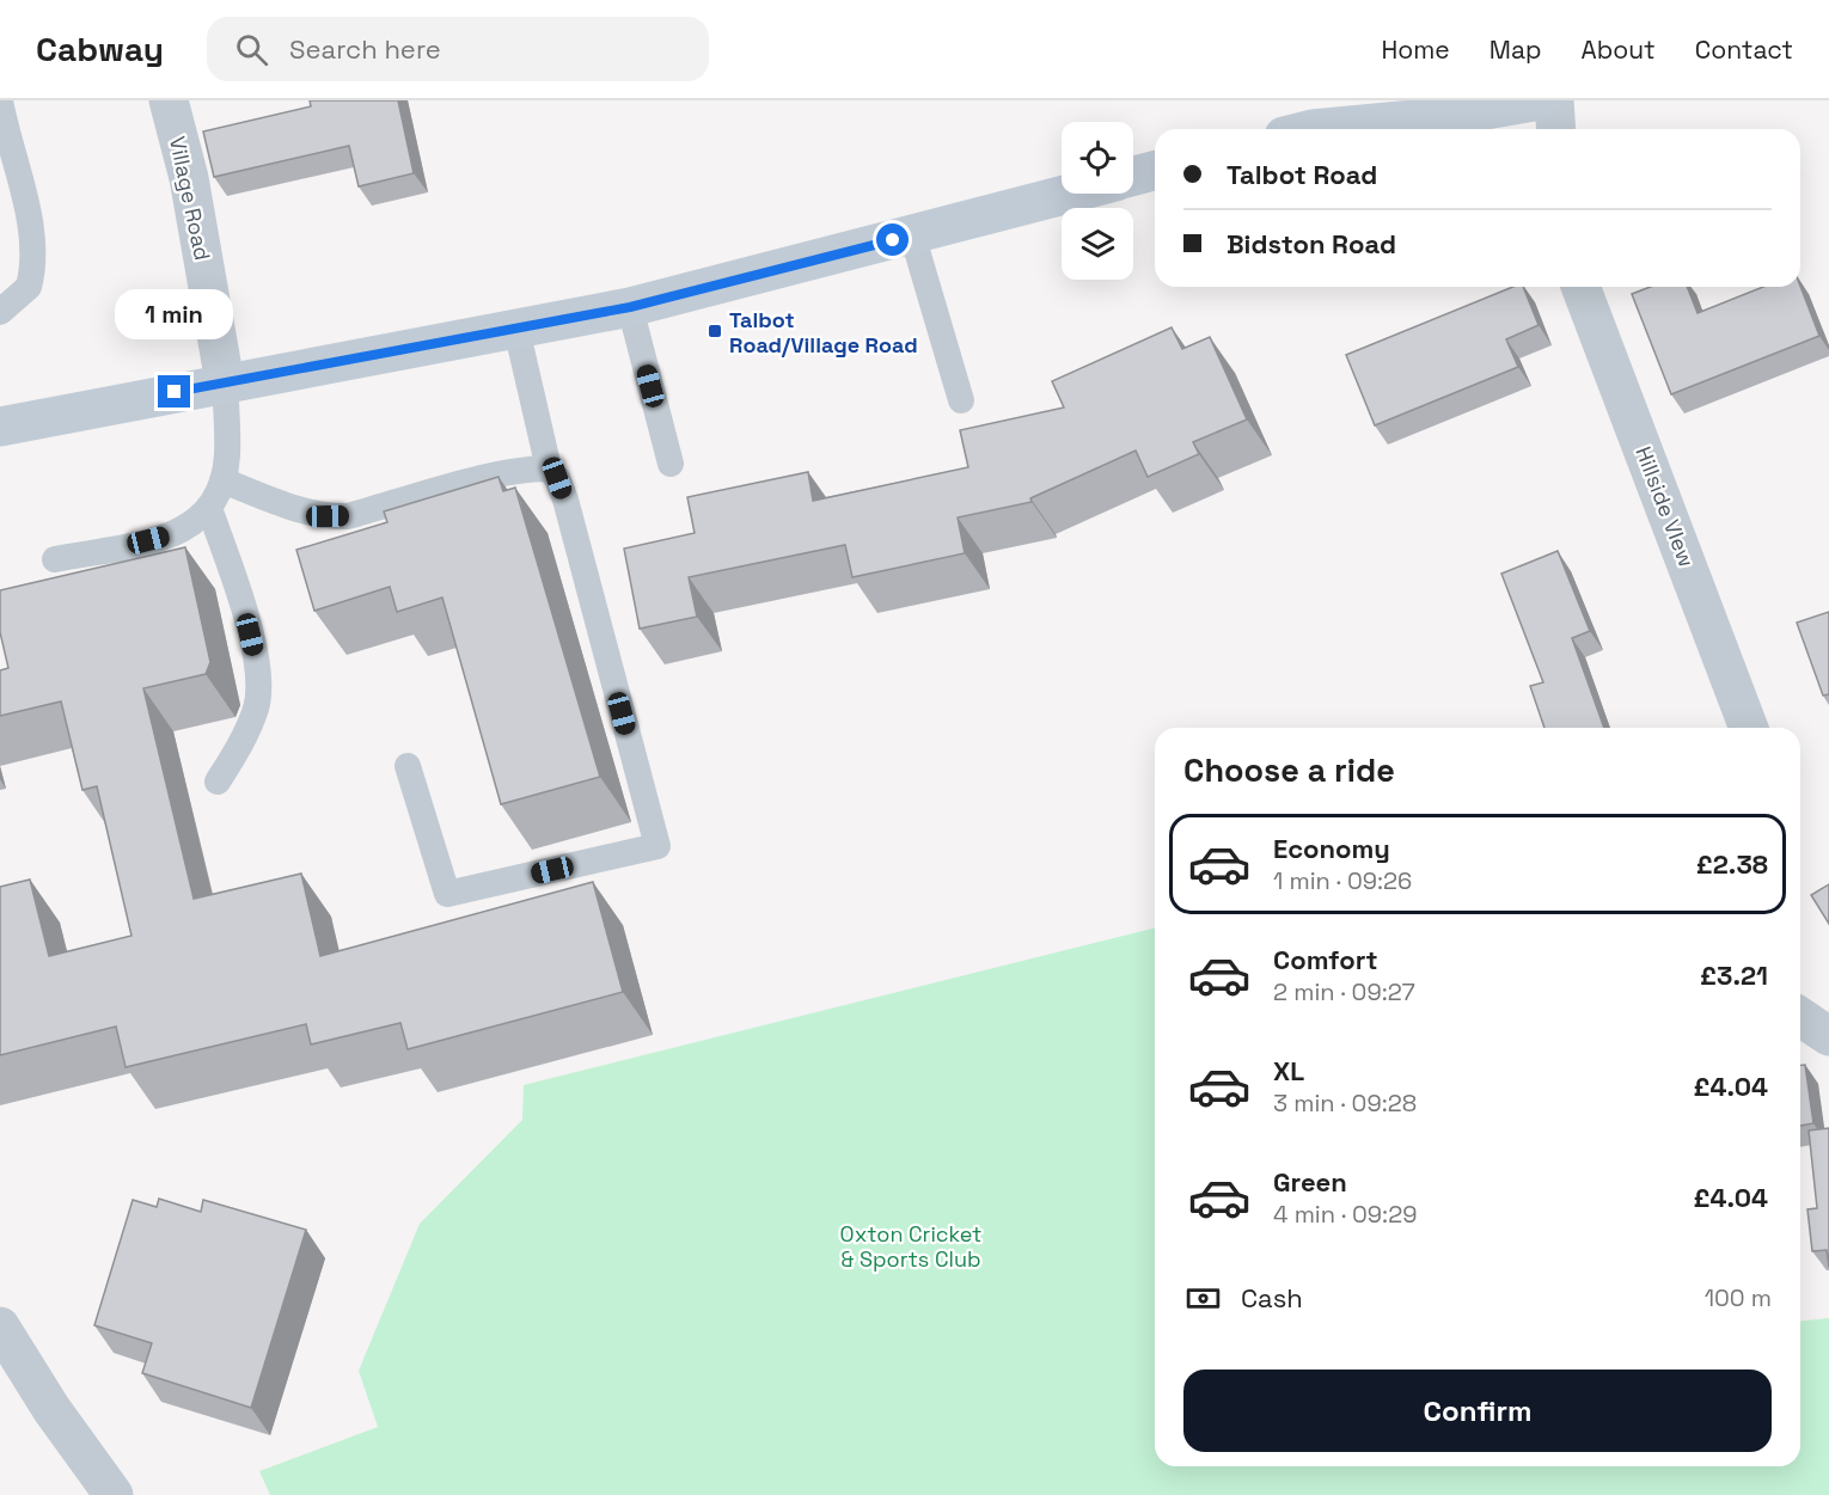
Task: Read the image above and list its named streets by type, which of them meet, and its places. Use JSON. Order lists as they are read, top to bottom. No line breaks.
{"streets":{"street":["Village Road","Hillside VIew"]},"parks":["Oxton Cricket & Sports Club"],"places":{"transit":["Talbot Road/Village Road"]},"page":{"header":"Cabway","search":"Search here","nav":["Home","Map","About","Contact"],"banner":["Talbot Road","Bidston Road"],"bubble":"1 min","heading":"Choose a ride","list":[{"name":"Economy","note":"1 min · 09:26","value":"£2.38"},{"name":"Comfort","note":"2 min · 09:27","value":"£3.21"},{"name":"XL","note":"3 min · 09:28","value":"£4.04"},{"name":"Green","note":"4 min · 09:29","value":"£4.04"}],"pay":["Cash","100 m"],"buttons":"Confirm"}}
